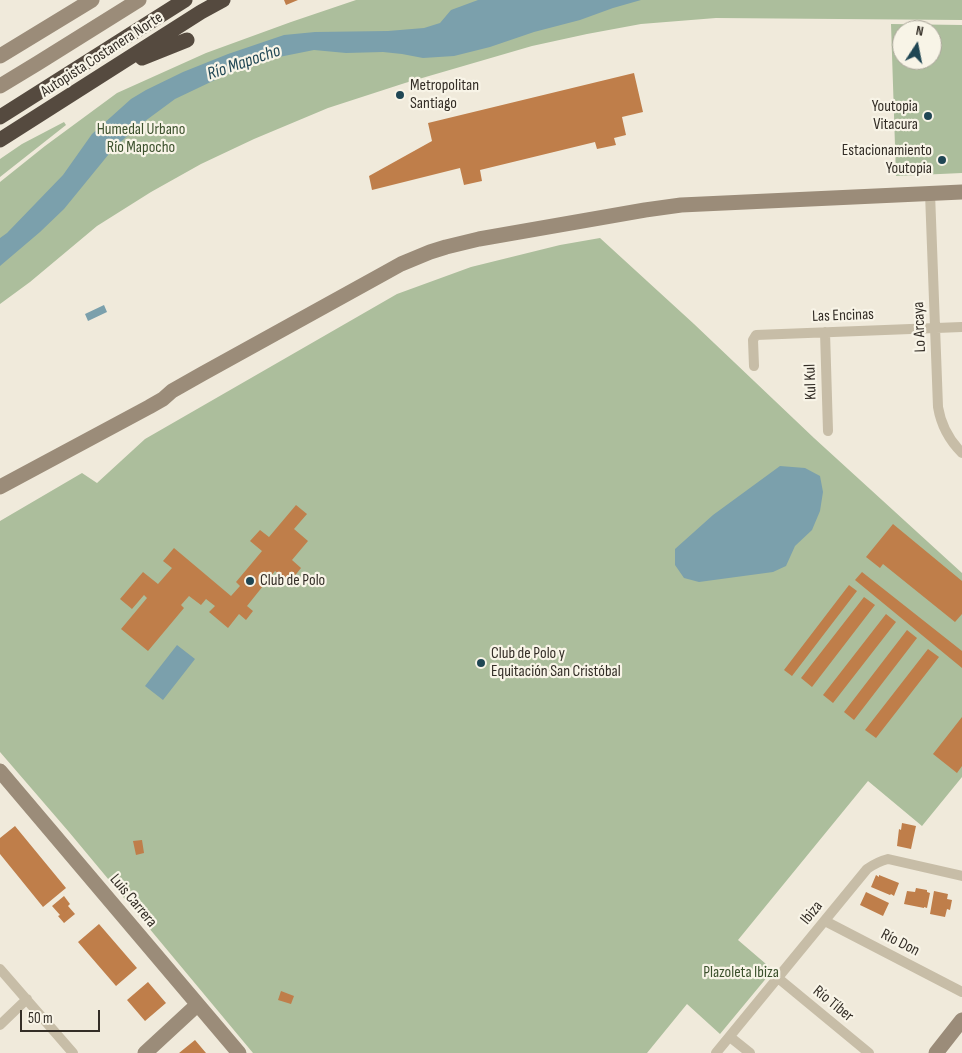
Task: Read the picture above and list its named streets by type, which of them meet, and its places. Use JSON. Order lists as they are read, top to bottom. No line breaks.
{"streets":{"highway":["Autopista Costanera Norte"],"main road":["Luis Carrera"],"street":["Las Encinas","Lo Arcaya","Kul Kul","Ibiza","Río Don","Río Tíber"]},"crossings":[["Las Encinas","Lo Arcaya"],["Las Encinas","Kul Kul"],["Ibiza","Río Don"],["Ibiza","Río Tíber"]],"water":["Río Mapocho"],"parks":["Humedal Urbano Río Mapocho","Plazoleta Ibiza"],"places":["Metropolitan Santiago","Youtopia Vitacura","Estacionamiento Youtopia","Club de Polo","Club de Polo y Equitación San Cristóbal"],"scale_bar":"50 m","north":"top"}
